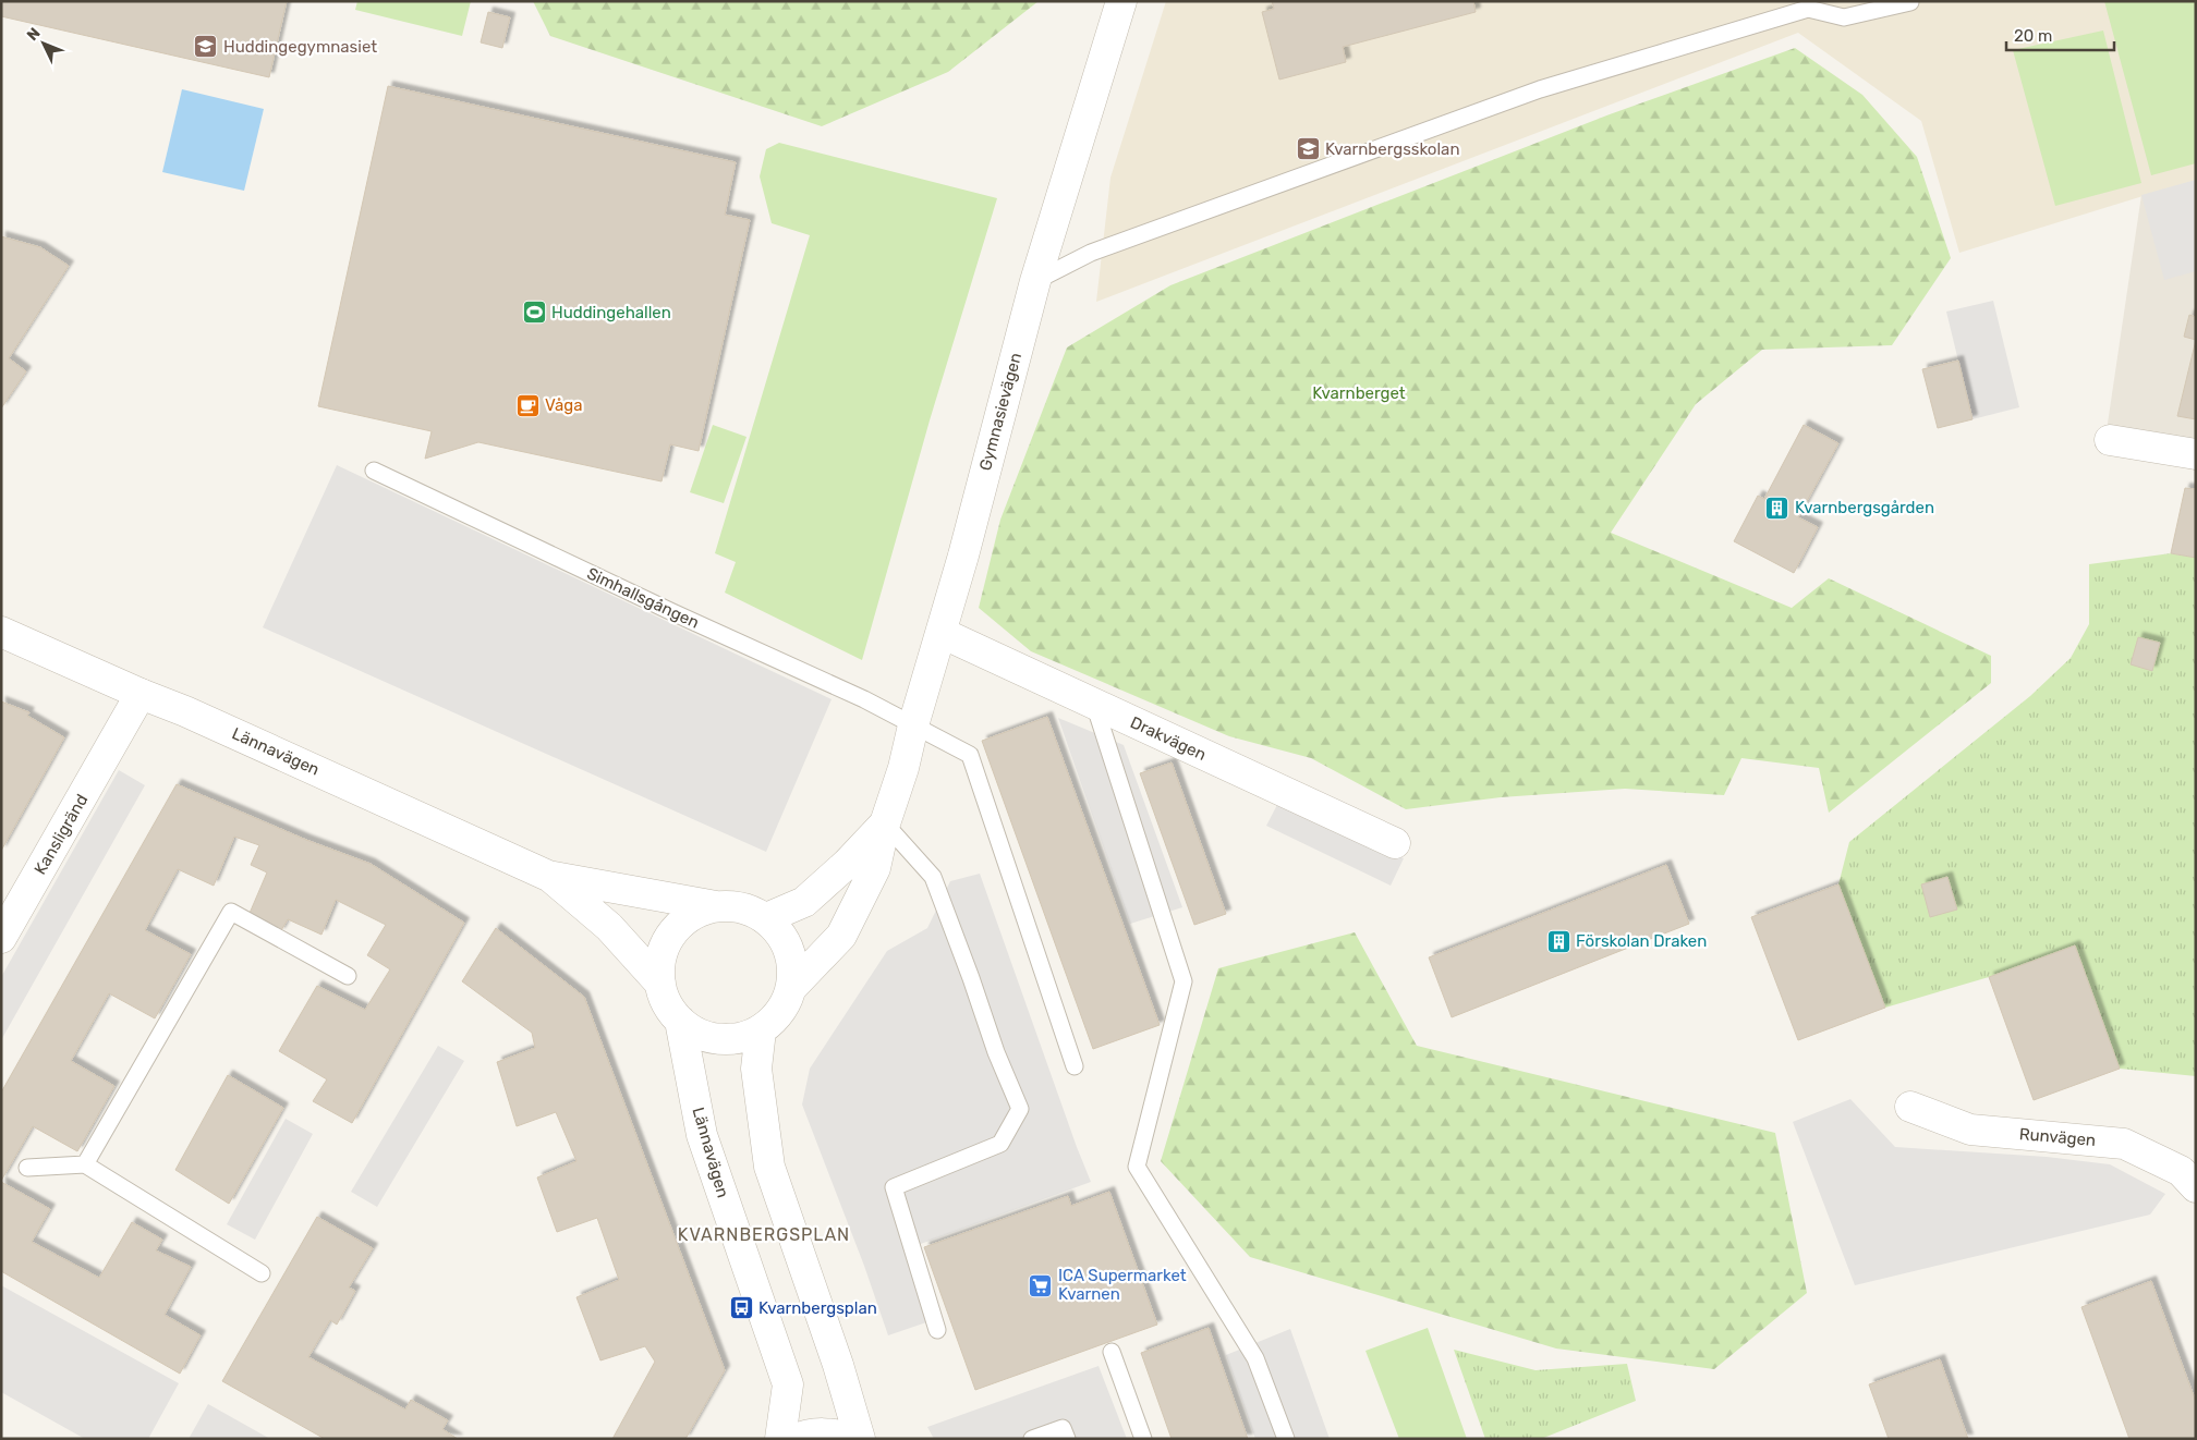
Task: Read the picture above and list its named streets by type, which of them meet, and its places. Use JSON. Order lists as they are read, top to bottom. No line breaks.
{"streets":{"street":["Gymnasievägen","Drakvägen","Lännavägen","Kansligränd","Runvägen"],"lane":["Simhallsgången"]},"crossings":[["Gymnasievägen","Simhallsgången"],["Gymnasievägen","Drakvägen"],["Gymnasievägen","Lännavägen"],["Lännavägen","Kansligränd"]],"districts":["KVARNBERGSPLAN"],"parks":["Kvarnberget"],"places":{"school or university":["Huddingegymnasiet","Kvarnbergsskolan"],"sports":["Huddingehallen"],"cafe":["Våga"],"building":["Kvarnbergsgården","Förskolan Draken"],"supermarket":["ICA Supermarket Kvarnen"],"bus stop":["Kvarnbergsplan"]},"scale_bar":"20 m","north":"top left"}
